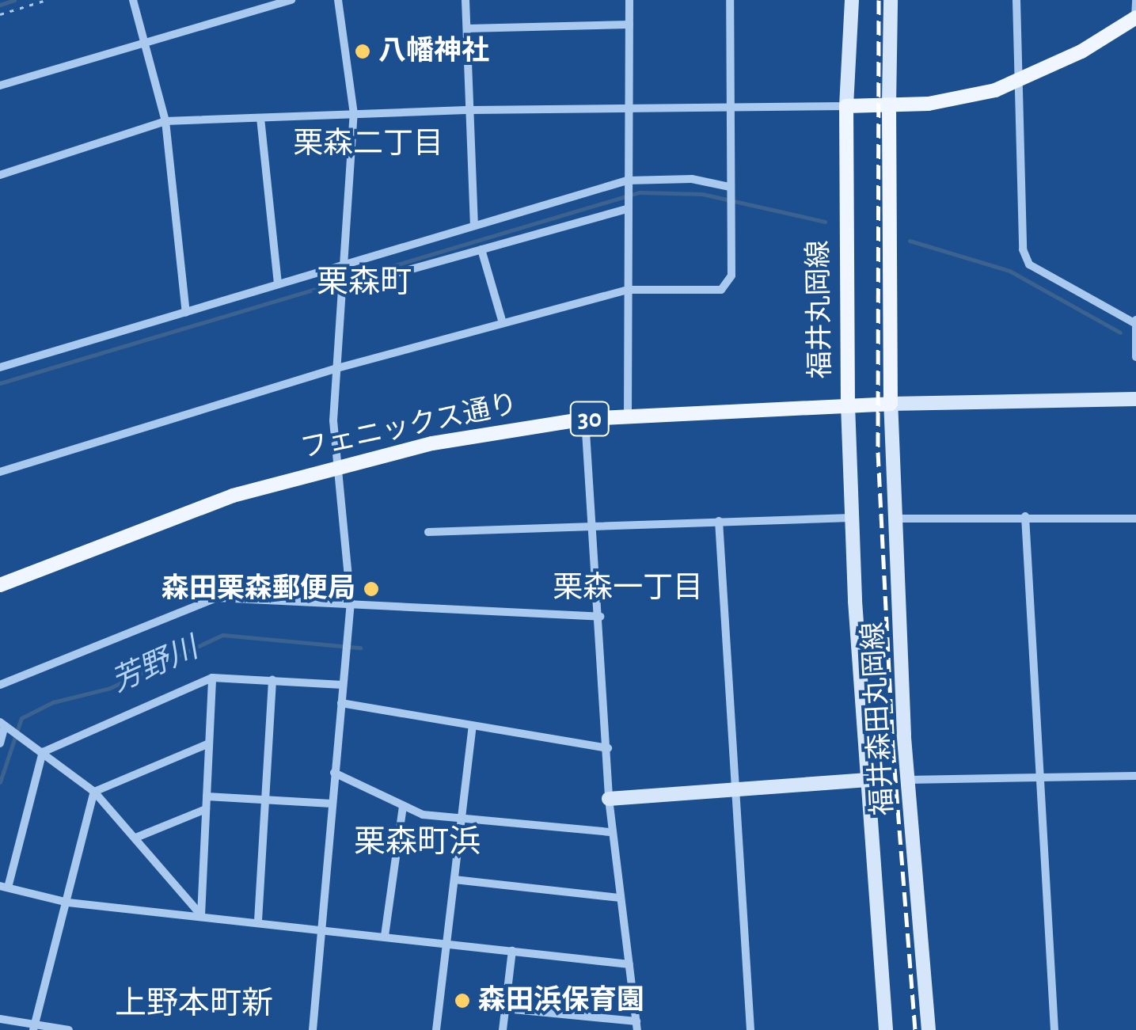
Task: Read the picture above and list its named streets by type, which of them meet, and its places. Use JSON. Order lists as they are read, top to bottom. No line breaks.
{"streets":{"main road":["福井丸岡線","30","フェニックス通り","福井森田丸岡線"]},"crossings":[["福井丸岡線","フェニックス通り"],["福井丸岡線","福井森田丸岡線"],["フェニックス通り","福井森田丸岡線"]],"districts":["栗森二丁目","栗森町","栗森一丁目","栗森町浜","上野本町新"],"water":["芳野川"],"places":["八幡神社","森田栗森郵便局","森田浜保育園"]}
